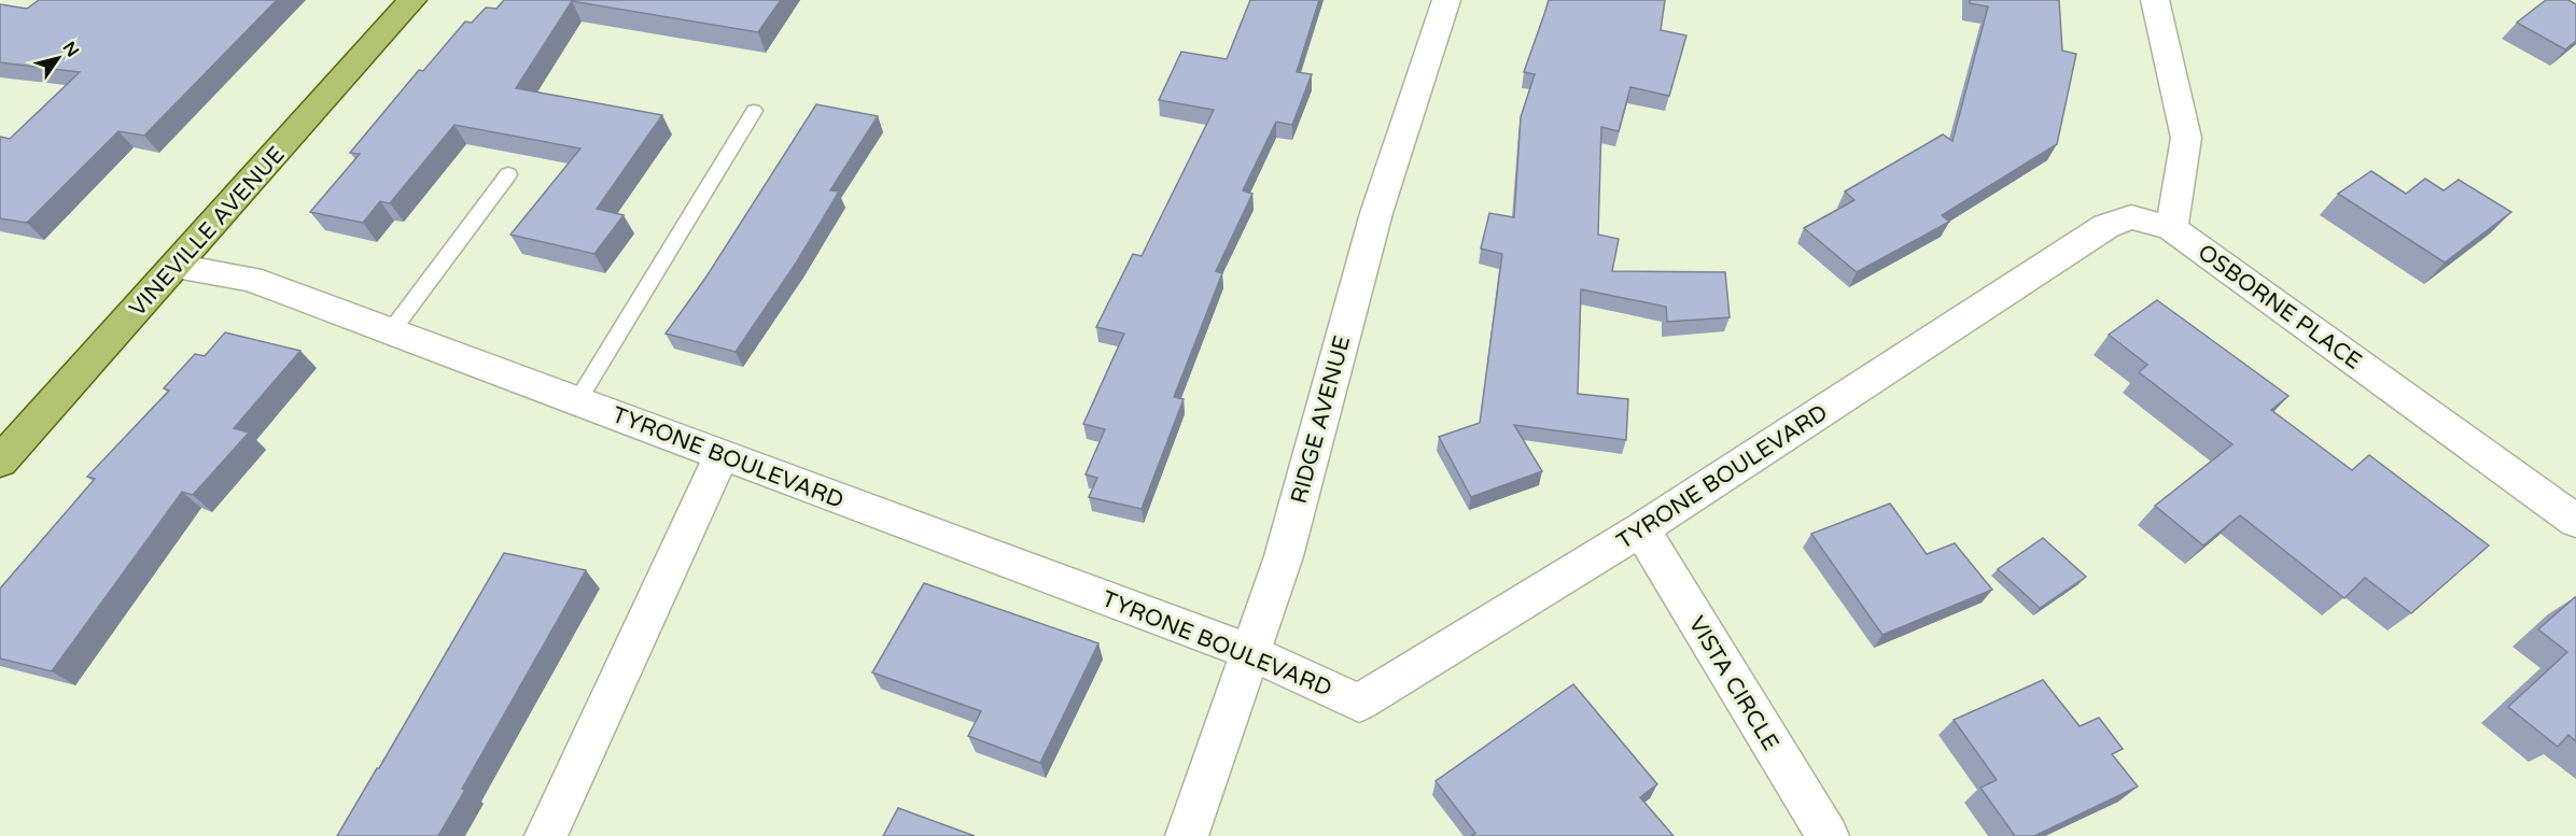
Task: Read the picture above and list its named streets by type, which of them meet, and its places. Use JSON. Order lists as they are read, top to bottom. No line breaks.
{"streets":{"main road":["VINEVILLE AVENUE"],"street":["OSBORNE PLACE","RIDGE AVENUE","TYRONE BOULEVARD","VISTA CIRCLE"]},"crossings":[["VINEVILLE AVENUE","TYRONE BOULEVARD"],["OSBORNE PLACE","TYRONE BOULEVARD"],["RIDGE AVENUE","TYRONE BOULEVARD"],["TYRONE BOULEVARD","VISTA CIRCLE"]],"north":"top right"}
